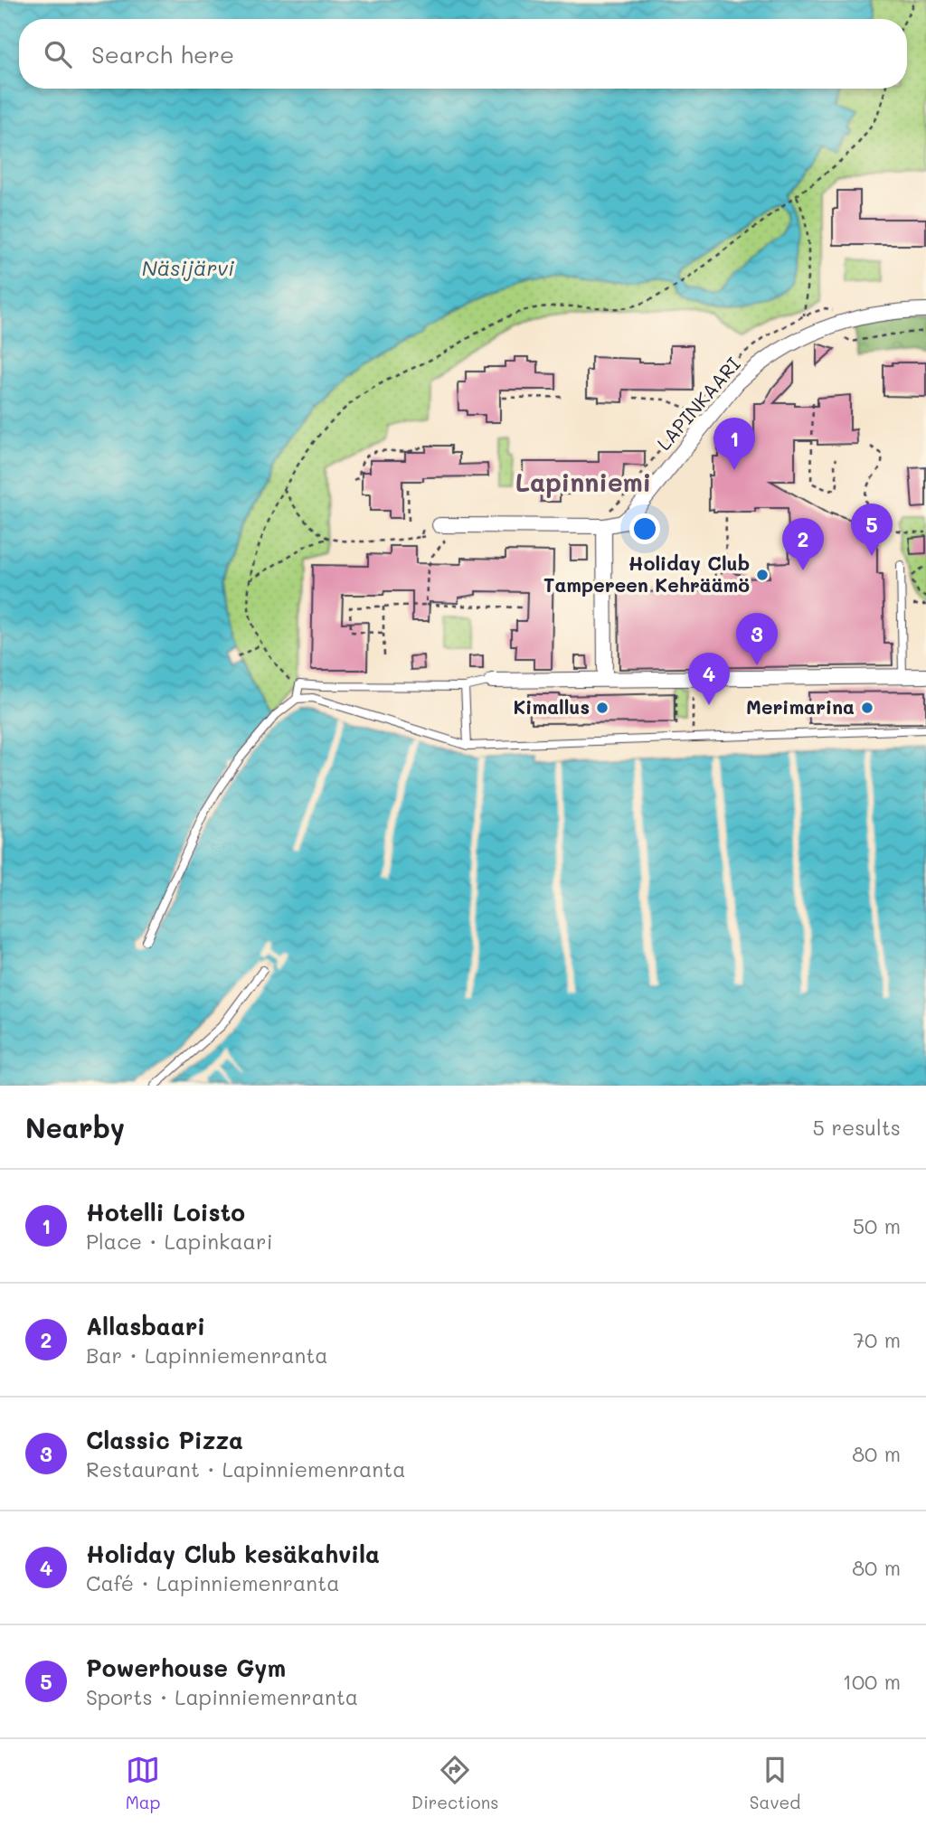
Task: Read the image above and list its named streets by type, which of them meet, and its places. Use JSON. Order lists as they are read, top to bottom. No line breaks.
{"streets":{"street":["LAPINKAARI"]},"districts":["Lapinniemi"],"water":["Näsijärvi"],"places":["Holiday Club Tampereen Kehräämö","Kimallus","Merimarina"],"page":{"search":"Search here","pins":["1","5","2","3","4"],"heading":["Nearby","5 results"],"list":[{"mark":"1","name":"Hotelli Loisto","note":"Place · Lapinkaari","value":"50 m"},{"mark":"2","name":"Allasbaari","note":"Bar · Lapinniemenranta","value":"70 m"},{"mark":"3","name":"Classic Pizza","note":"Restaurant · Lapinniemenranta","value":"80 m"},{"mark":"4","name":"Holiday Club kesäkahvila","note":"Café · Lapinniemenranta","value":"80 m"},{"mark":"5","name":"Powerhouse Gym","note":"Sports · Lapinniemenranta","value":"100 m"}],"nav":["Map","Directions","Saved"]}}
